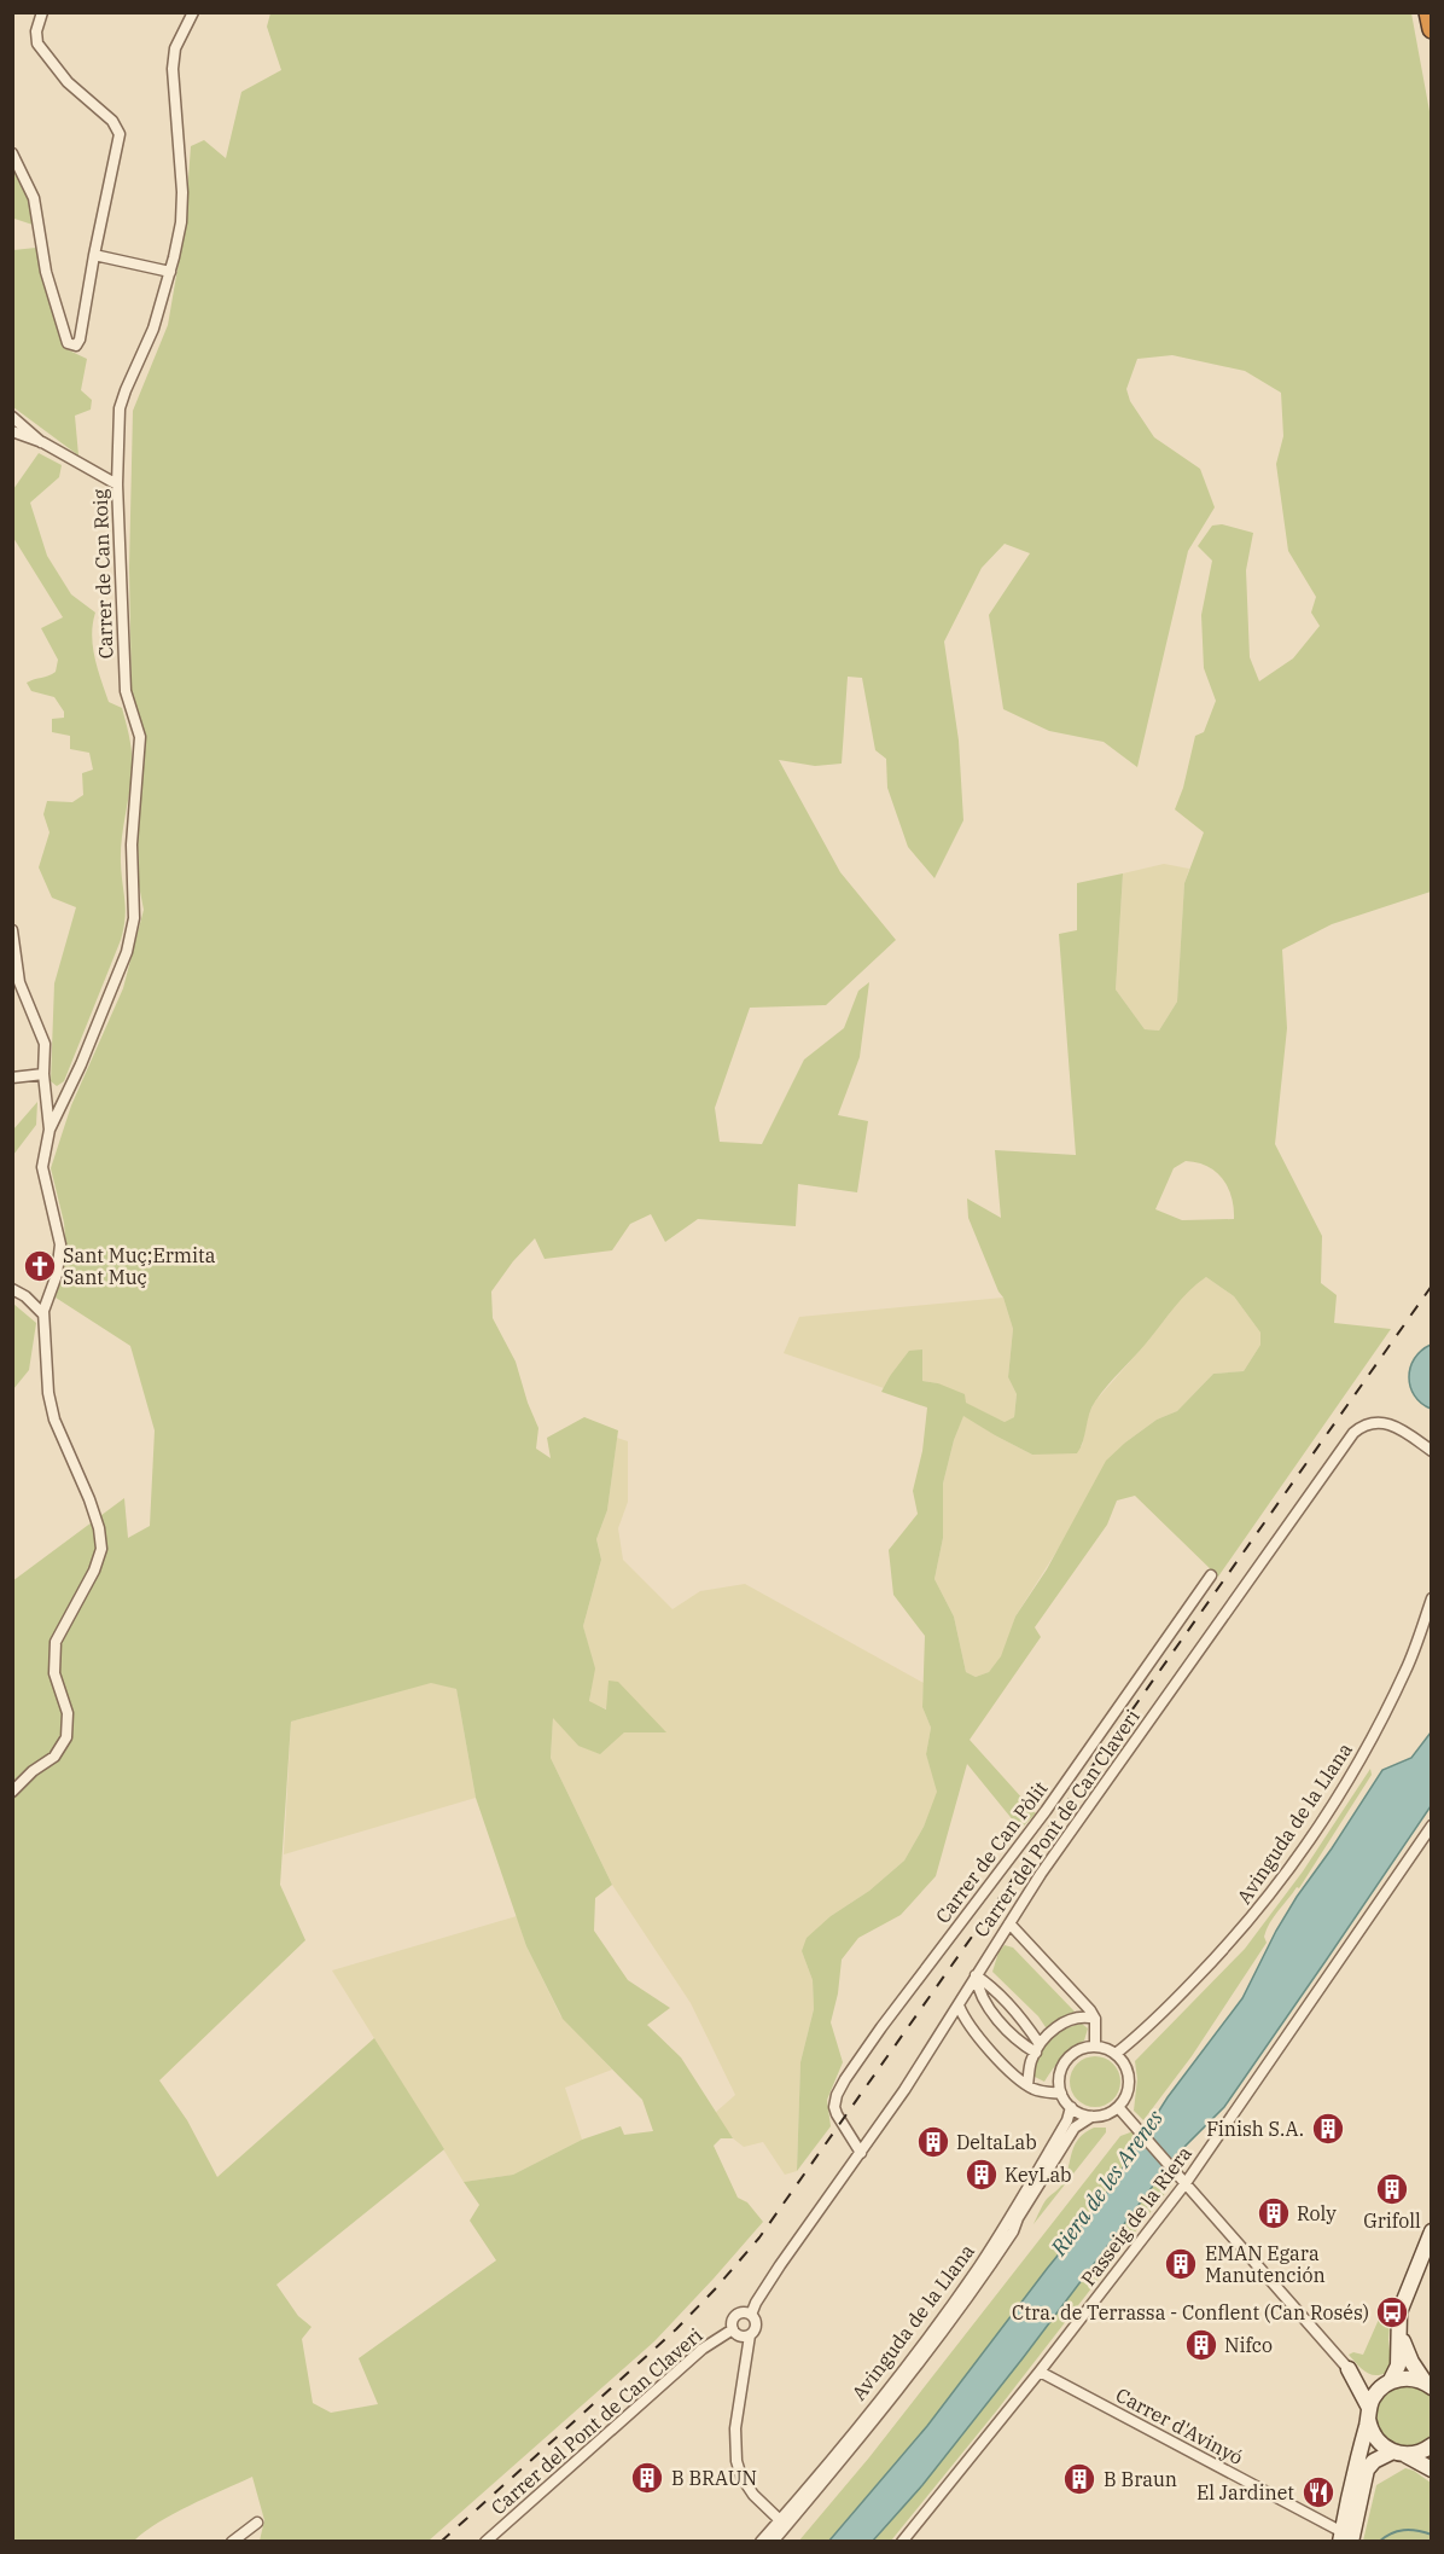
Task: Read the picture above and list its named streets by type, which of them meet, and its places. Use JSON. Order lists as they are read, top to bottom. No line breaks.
{"streets":{"street":["Carrer de Can Roig","Carrer del Pont de Can Claveri","Avinguda de la Llana","Carrer de Can Pòlit","Passeig de la Riera","Carrer d'Avinyó"]},"crossings":[["Carrer del Pont de Can Claveri","Carrer de Can Pòlit"],["Passeig de la Riera","Carrer d'Avinyó"]],"water":["Riera de les Arenes"],"places":{"church":["Sant Muç;Ermita Sant Muç"],"building":["Finish S.A.","DeltaLab","KeyLab","Grifoll","Roly","EMAN Egara Manutención","Nifco","B BRAUN","B Braun"],"bus stop":["Ctra. de Terrassa - Conflent (Can Rosés)"],"restaurant":["El Jardinet"]}}
